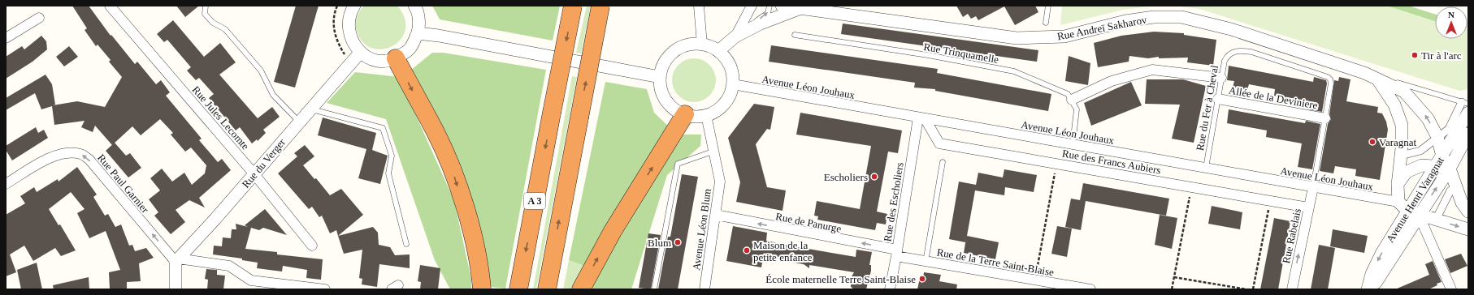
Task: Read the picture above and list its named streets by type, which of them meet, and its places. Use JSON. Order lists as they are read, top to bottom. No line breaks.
{"streets":{"highway":["A 3"],"street":["Rue Andreï Sakharov","Avenue Léon Jouhaux","Allée de la Deviniere","Rue Jules Lecomte","Rue des Francs Aubiers","Rue du Verger","Rue Paul Garnier","Avenue Henri Varagnat","Rue des Escholiers","Rue de Panurge","Avenue Léon Blum","Rue Rabelais","Rue de la Terre Saint-Blaise"],"lane":["Rue Trinquamelle","Rue du Fer à Cheval"]},"crossings":[["Rue Andreï Sakharov","Avenue Léon Jouhaux"],["Rue Andreï Sakharov","Avenue Henri Varagnat"],["Rue Andreï Sakharov","Avenue Léon Blum"],["Avenue Léon Jouhaux","Rue du Fer à Cheval"],["Avenue Léon Jouhaux","Rue des Francs Aubiers"],["Avenue Léon Jouhaux","Avenue Henri Varagnat"],["Avenue Léon Jouhaux","Rue des Escholiers"],["Avenue Léon Jouhaux","Avenue Léon Blum"],["Avenue Léon Jouhaux","Rue Rabelais"],["Allée de la Deviniere","Rue du Fer à Cheval"],["Rue du Fer à Cheval","Rue Rabelais"],["Rue Jules Lecomte","Rue du Verger"],["Rue des Francs Aubiers","Rue des Escholiers"],["Rue des Francs Aubiers","Rue Rabelais"],["Rue du Verger","Rue Paul Garnier"],["Rue des Escholiers","Rue de Panurge"],["Rue des Escholiers","Rue de la Terre Saint-Blaise"],["Rue de Panurge","Avenue Léon Blum"],["Rue de Panurge","Rue de la Terre Saint-Blaise"]],"one_way":["Rue Paul Garnier","Rue de Panurge","Rue Rabelais"],"places":["Tir à l'arc","Varagnat","Escholiers","Blum","Maison de la petite enfance","École maternelle Terre Saint-Blaise"],"north":"top"}
